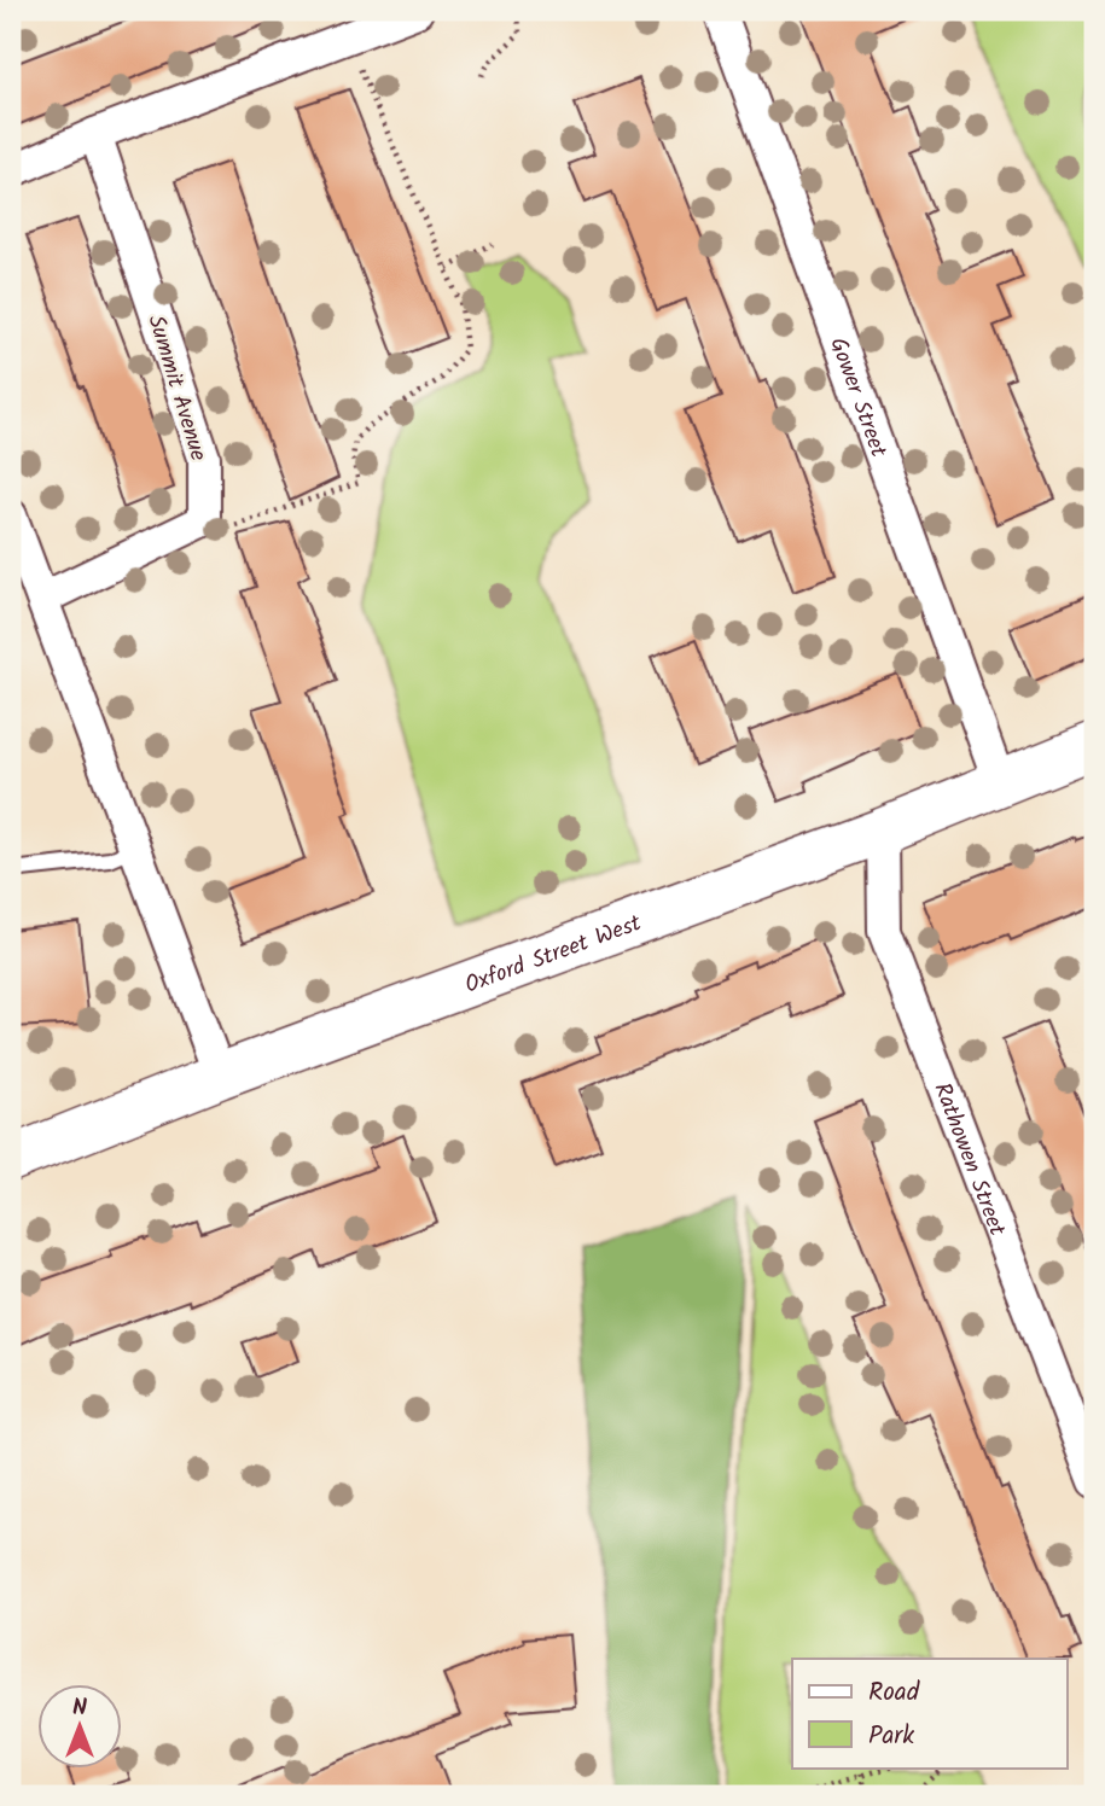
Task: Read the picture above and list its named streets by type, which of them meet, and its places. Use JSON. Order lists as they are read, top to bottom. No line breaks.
{"streets":{"main road":["Oxford Street West"],"street":["Summit Avenue","Gower Street","Rathowen Street"]},"crossings":[["Gower Street","Oxford Street West"],["Oxford Street West","Rathowen Street"]],"legend":["Road","Park"],"north":"top"}
